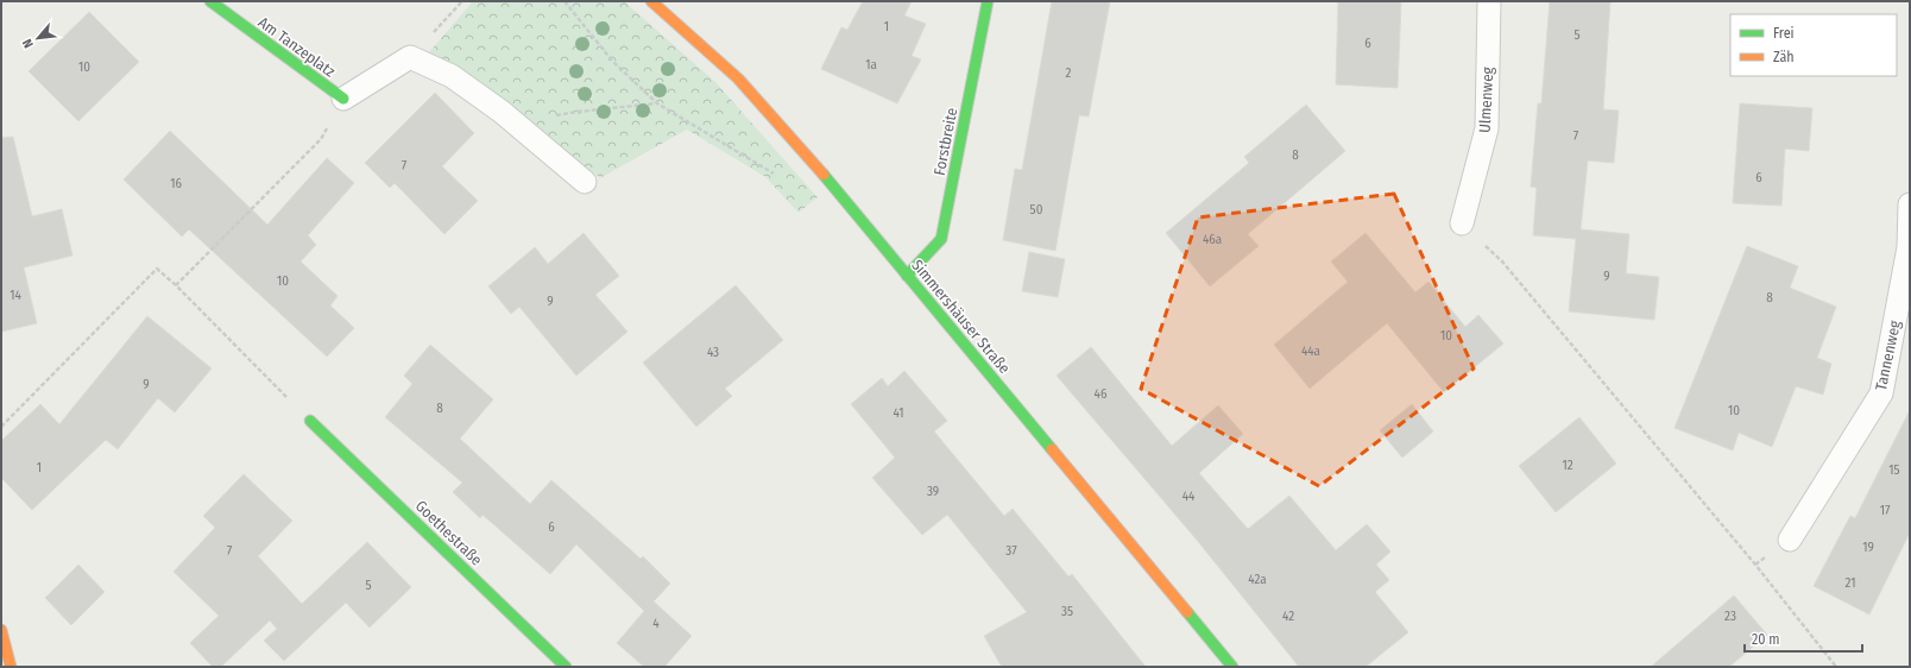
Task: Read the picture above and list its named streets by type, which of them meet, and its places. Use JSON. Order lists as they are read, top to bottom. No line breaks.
{"streets":{"street":["Am Tanzeplatz","Forstbreite","Simmershäuser Straße","Goethestraße"],"lane":["Ulmenweg","Tannenweg"]},"crossings":[["Forstbreite","Simmershäuser Straße"]],"house_numbers":["1","5","6","1a","10","2","7","8","7","6","16","50","46a","9","10","14","8","9","10","44a","43","9","46","8","10","41","12","1","15","39","44","17","6","19","7","37","42a","21","5","35","42","23","4"],"legend":["Frei","Zäh"],"scale_bar":"20 m","north":"bottom left"}
